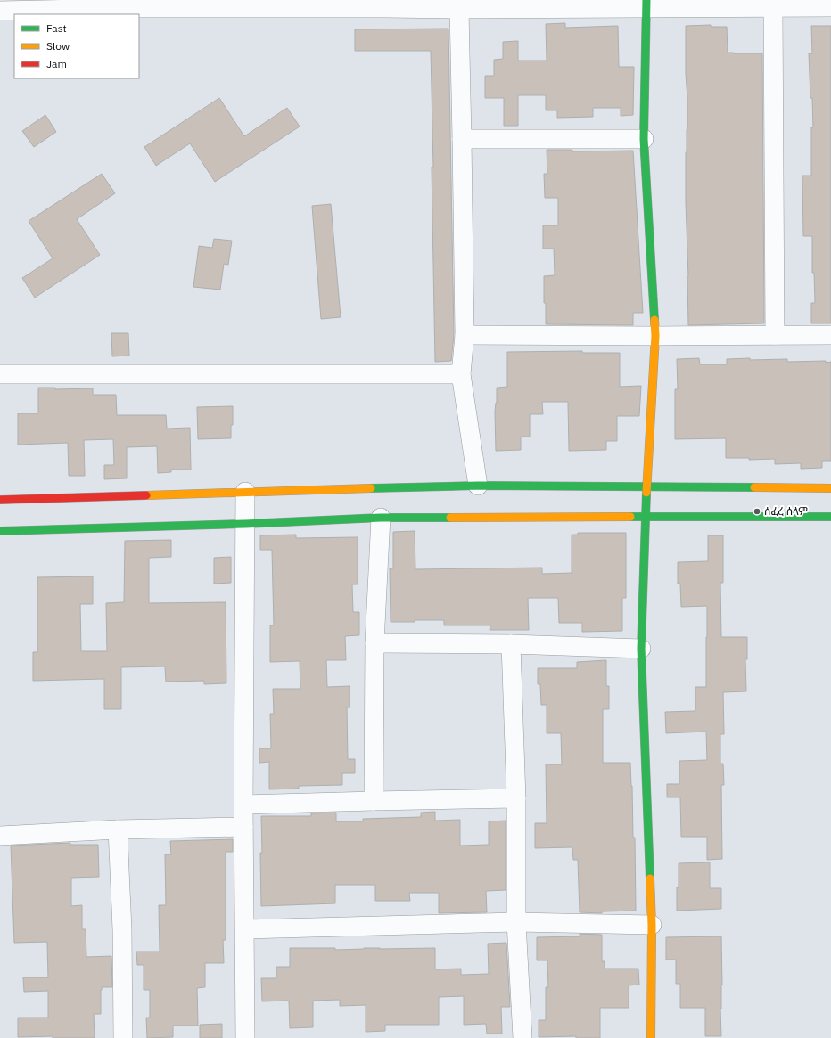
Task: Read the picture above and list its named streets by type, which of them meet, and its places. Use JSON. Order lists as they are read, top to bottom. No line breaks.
{"places":["ሰፈረ ሰላም"],"legend":["Fast","Slow","Jam"]}
